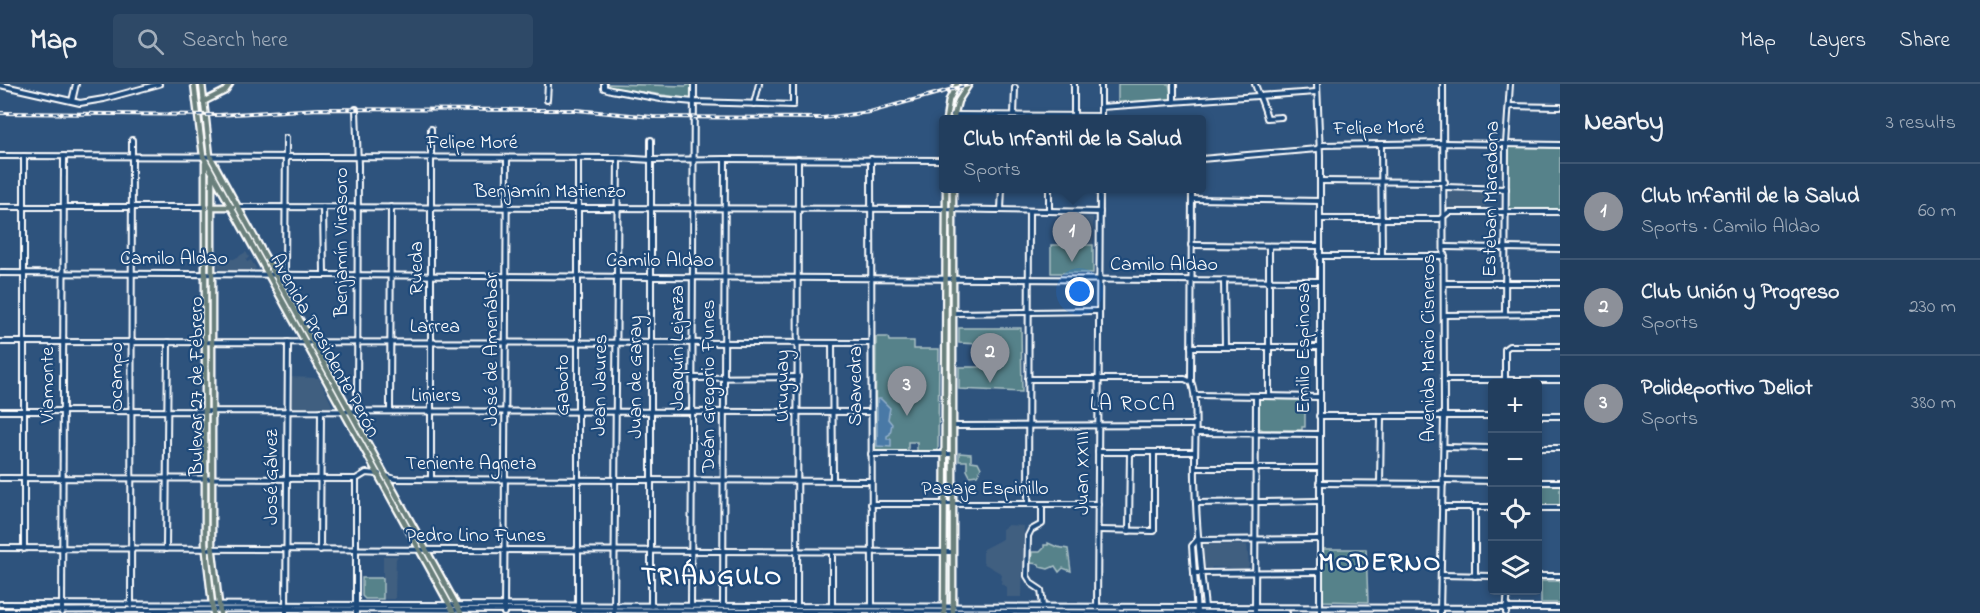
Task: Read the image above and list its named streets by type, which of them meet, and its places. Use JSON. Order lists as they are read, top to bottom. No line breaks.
{"streets":{"main road":["Benjamín Matienzo","Avenida Presidente Perón","Bulevar 27 de Febrero"],"street":["Felipe Moré","Esteban Maradona","Benjamín Virasoro","Camilo Aldao","Rueda","Larrea","Joaquín Lejarza","Emilio Espinosa","Avenida Mario Cisneros","José de Amenábar","Ocampo","Juan de Garay","Viamonte","Gaboto","Jean Jaures","Deán Gregorio Funes","Uruguay","Saavedra","Liniers","Teniente Agneta","Juan XXIII","José Gálvez","Pasaje Espinillo","Pedro Lino Funes"]},"crossings":[["Felipe Moré","Esteban Maradona"],["Felipe Moré","Benjamín Virasoro"],["Felipe Moré","Rueda"],["Felipe Moré","Avenida Presidente Perón"],["Felipe Moré","Joaquín Lejarza"],["Felipe Moré","Emilio Espinosa"],["Felipe Moré","Avenida Mario Cisneros"],["Felipe Moré","José de Amenábar"],["Felipe Moré","Ocampo"],["Felipe Moré","Juan de Garay"],["Felipe Moré","Viamonte"],["Felipe Moré","Gaboto"],["Felipe Moré","Jean Jaures"],["Felipe Moré","Bulevar 27 de Febrero"],["Felipe Moré","Deán Gregorio Funes"],["Felipe Moré","Uruguay"],["Felipe Moré","Saavedra"],["Benjamín Matienzo","Benjamín Virasoro"],["Benjamín Matienzo","Rueda"],["Benjamín Matienzo","Avenida Presidente Perón"],["Benjamín Matienzo","Joaquín Lejarza"],["Benjamín Matienzo","José de Amenábar"],["Benjamín Matienzo","Ocampo"],["Benjamín Matienzo","Juan de Garay"],["Benjamín Matienzo","Viamonte"],["Benjamín Matienzo","Gaboto"],["Benjamín Matienzo","Jean Jaures"],["Benjamín Matienzo","Bulevar 27 de Febrero"],["Benjamín Matienzo","Deán Gregorio Funes"],["Benjamín Matienzo","Uruguay"],["Benjamín Matienzo","Saavedra"],["Benjamín Matienzo","Juan XXIII"],["Benjamín Virasoro","Camilo Aldao"],["Benjamín Virasoro","Larrea"],["Benjamín Virasoro","Liniers"],["Camilo Aldao","Rueda"],["Camilo Aldao","Avenida Presidente Perón"],["Camilo Aldao","Joaquín Lejarza"],["Camilo Aldao","Emilio Espinosa"],["Camilo Aldao","José de Amenábar"],["Camilo Aldao","Ocampo"],["Camilo Aldao","Juan de Garay"],["Camilo Aldao","Viamonte"],["Camilo Aldao","Gaboto"],["Camilo Aldao","Jean Jaures"],["Camilo Aldao","Bulevar 27 de Febrero"],["Camilo Aldao","Deán Gregorio Funes"],["Camilo Aldao","Uruguay"],["Camilo Aldao","Saavedra"],["Camilo Aldao","Juan XXIII"],["Rueda","Larrea"],["Rueda","Liniers"],["Rueda","Teniente Agneta"],["Larrea","Avenida Presidente Perón"],["Larrea","Joaquín Lejarza"],["Larrea","José de Amenábar"],["Larrea","Ocampo"],["Larrea","Juan de Garay"],["Larrea","Viamonte"],["Larrea","Gaboto"],["Larrea","Jean Jaures"],["Larrea","Bulevar 27 de Febrero"],["Larrea","Deán Gregorio Funes"],["Larrea","Uruguay"],["Larrea","Saavedra"],["Larrea","José Gálvez"],["Avenida Presidente Perón","Bulevar 27 de Febrero"],["Avenida Presidente Perón","Liniers"],["Avenida Presidente Perón","Teniente Agneta"],["Avenida Presidente Perón","Pedro Lino Funes"],["Joaquín Lejarza","Liniers"],["Joaquín Lejarza","Teniente Agneta"],["Joaquín Lejarza","Pedro Lino Funes"],["José de Amenábar","Liniers"],["José de Amenábar","Teniente Agneta"],["José de Amenábar","Pedro Lino Funes"],["Ocampo","Liniers"],["Ocampo","Teniente Agneta"],["Ocampo","Pedro Lino Funes"],["Juan de Garay","Liniers"],["Juan de Garay","Teniente Agneta"],["Juan de Garay","Pedro Lino Funes"],["Viamonte","Liniers"],["Viamonte","Teniente Agneta"],["Viamonte","Pedro Lino Funes"],["Gaboto","Liniers"],["Gaboto","Teniente Agneta"],["Gaboto","Pedro Lino Funes"],["Jean Jaures","Liniers"],["Jean Jaures","Teniente Agneta"],["Jean Jaures","Pedro Lino Funes"],["Bulevar 27 de Febrero","Liniers"],["Bulevar 27 de Febrero","Teniente Agneta"],["Bulevar 27 de Febrero","Pedro Lino Funes"],["Deán Gregorio Funes","Liniers"],["Deán Gregorio Funes","Teniente Agneta"],["Deán Gregorio Funes","Pedro Lino Funes"],["Uruguay","Liniers"],["Uruguay","Teniente Agneta"],["Uruguay","Pedro Lino Funes"],["Saavedra","Liniers"],["Saavedra","Teniente Agneta"],["Saavedra","Pasaje Espinillo"],["Saavedra","Pedro Lino Funes"],["Liniers","José Gálvez"],["Teniente Agneta","José Gálvez"],["Juan XXIII","Pasaje Espinillo"],["José Gálvez","Pedro Lino Funes"]],"districts":["LA ROCA","MODERNO","TRIÁNGULO"],"page":{"header":"Map","search":"Search here","nav":["Map","Layers","Share"],"heading":["Nearby","3 results"],"popup":["Club Infantil de la Salud","Sports"],"list":[{"mark":"1","name":"Club Infantil de la Salud","note":"Sports · Camilo Aldao","value":"60 m"},{"mark":"2","name":"Club Unión y Progreso","note":"Sports","value":"230 m"},{"mark":"3","name":"Polideportivo Deliot","note":"Sports","value":"380 m"}],"pins":["1","2","3"],"map_buttons":["+","−"]}}
